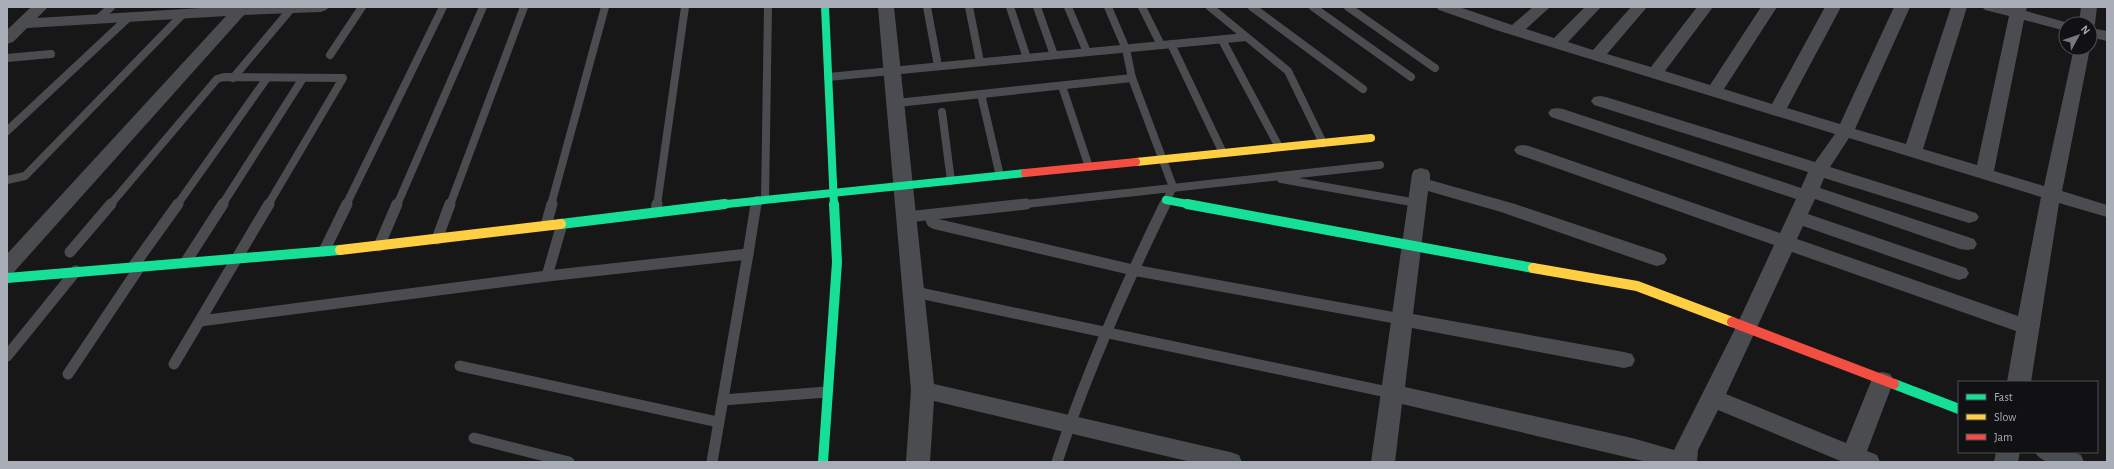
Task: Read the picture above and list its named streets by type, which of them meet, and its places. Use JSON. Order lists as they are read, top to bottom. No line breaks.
{"legend":["Fast","Slow","Jam"],"north":"top right"}
